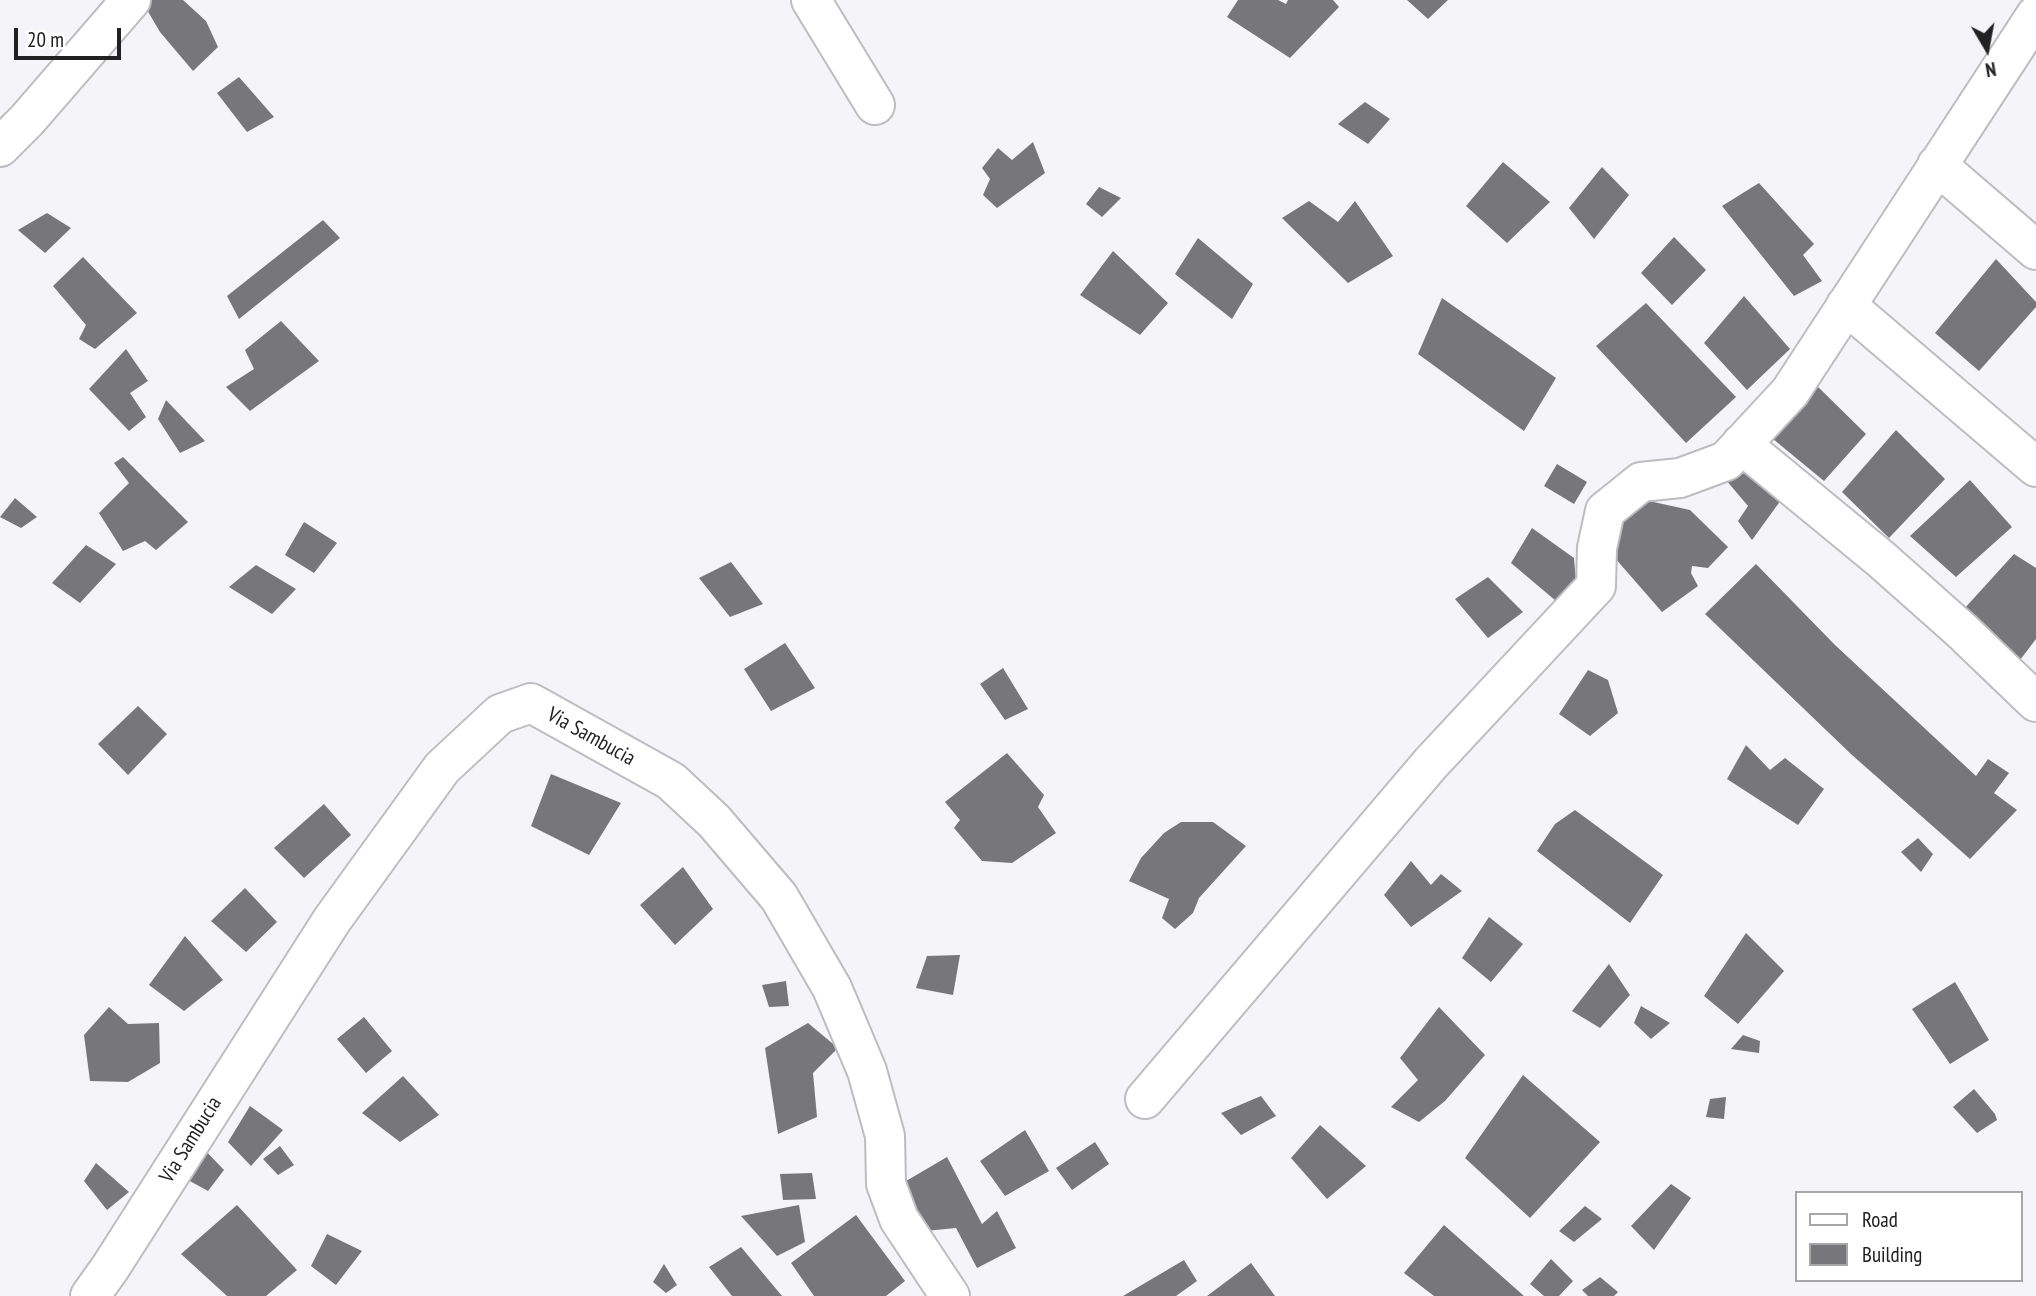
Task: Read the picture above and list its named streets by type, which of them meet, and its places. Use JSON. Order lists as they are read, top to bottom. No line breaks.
{"streets":{"street":["Via Sambucia"]},"legend":["Road","Building"],"scale_bar":"20 m","north":"bottom"}
